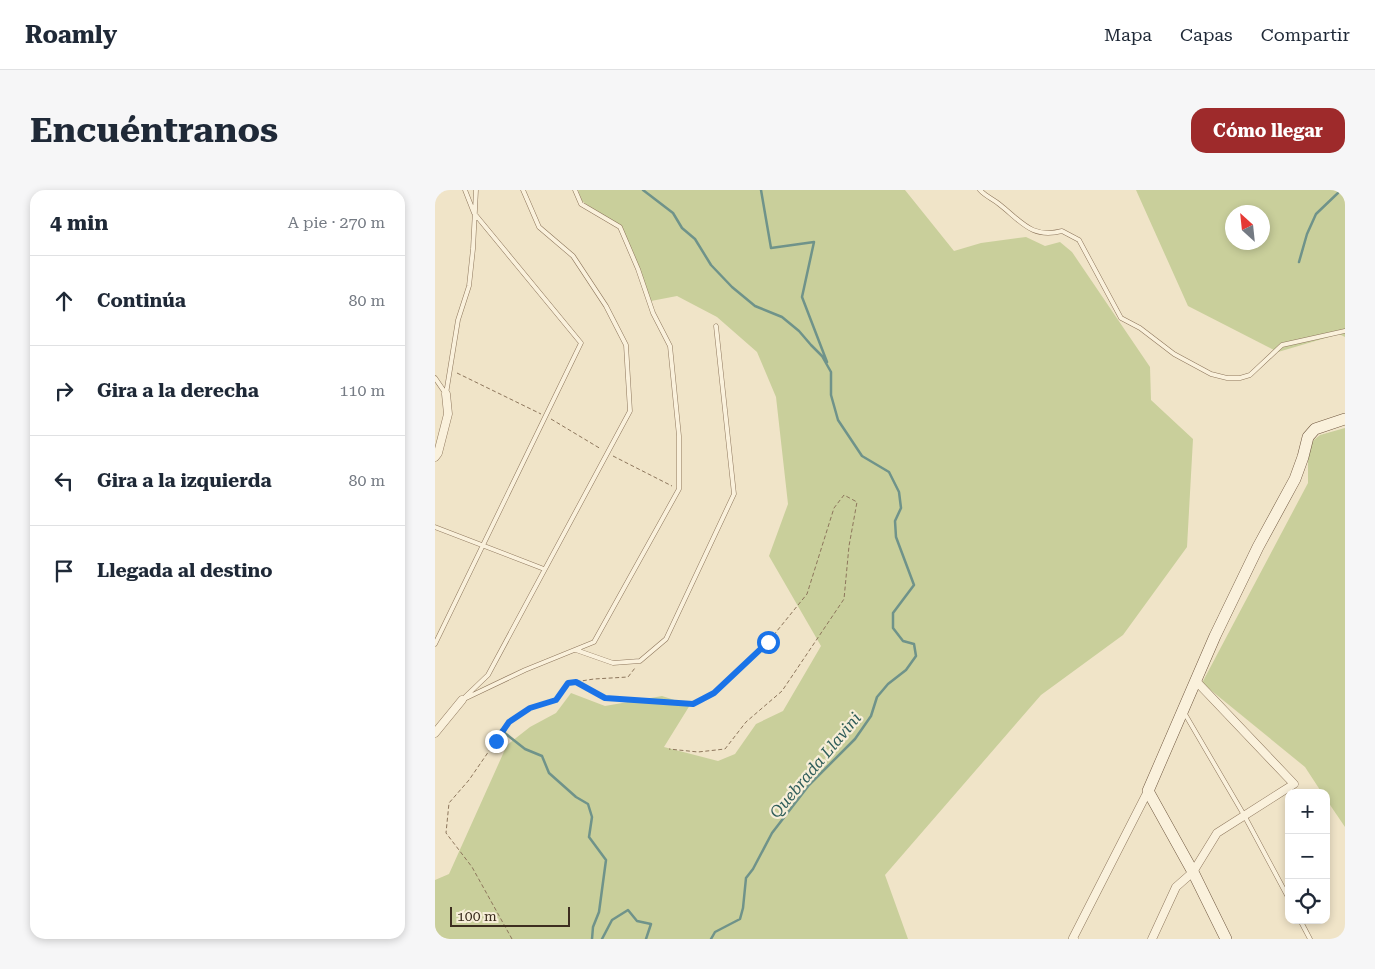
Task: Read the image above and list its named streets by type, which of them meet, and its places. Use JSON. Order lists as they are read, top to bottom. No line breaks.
{"water":["Quebrada Llavini"],"scale_bar":"100 m","north":"top left","page":{"header":"Roamly","nav":["Mapa","Capas","Compartir"],"buttons":"Cómo llegar","title":"Encuéntranos","heading":["4 min","A pie · 270 m"],"list":[["Continúa","80 m"],["Gira a la derecha","110 m"],["Gira a la izquierda","80 m"],"Llegada al destino"],"map_buttons":["+","−"],"scale":"100 m"}}
